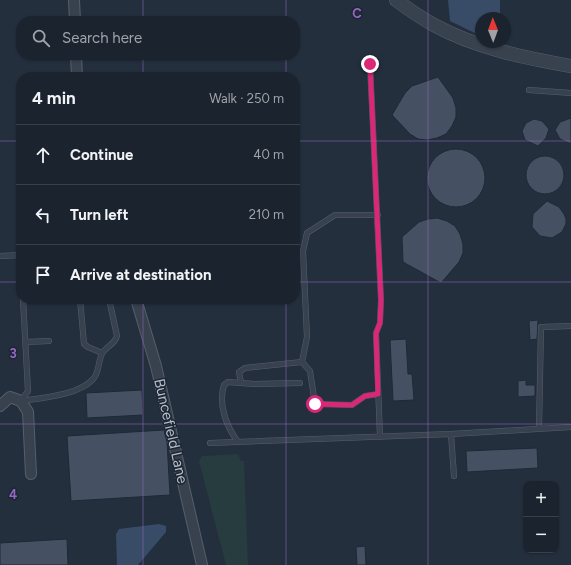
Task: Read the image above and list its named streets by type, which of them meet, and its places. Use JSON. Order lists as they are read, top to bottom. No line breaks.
{"streets":{"street":["Buncefield Lane"]},"north":"top","page":{"search":"Search here","heading":["4 min","Walk · 250 m"],"list":[["Continue","40 m"],["Turn left","210 m"],"Arrive at destination"],"map_buttons":["+","−"]},"grid":{"columns":["C"],"rows":["3","4"]}}
